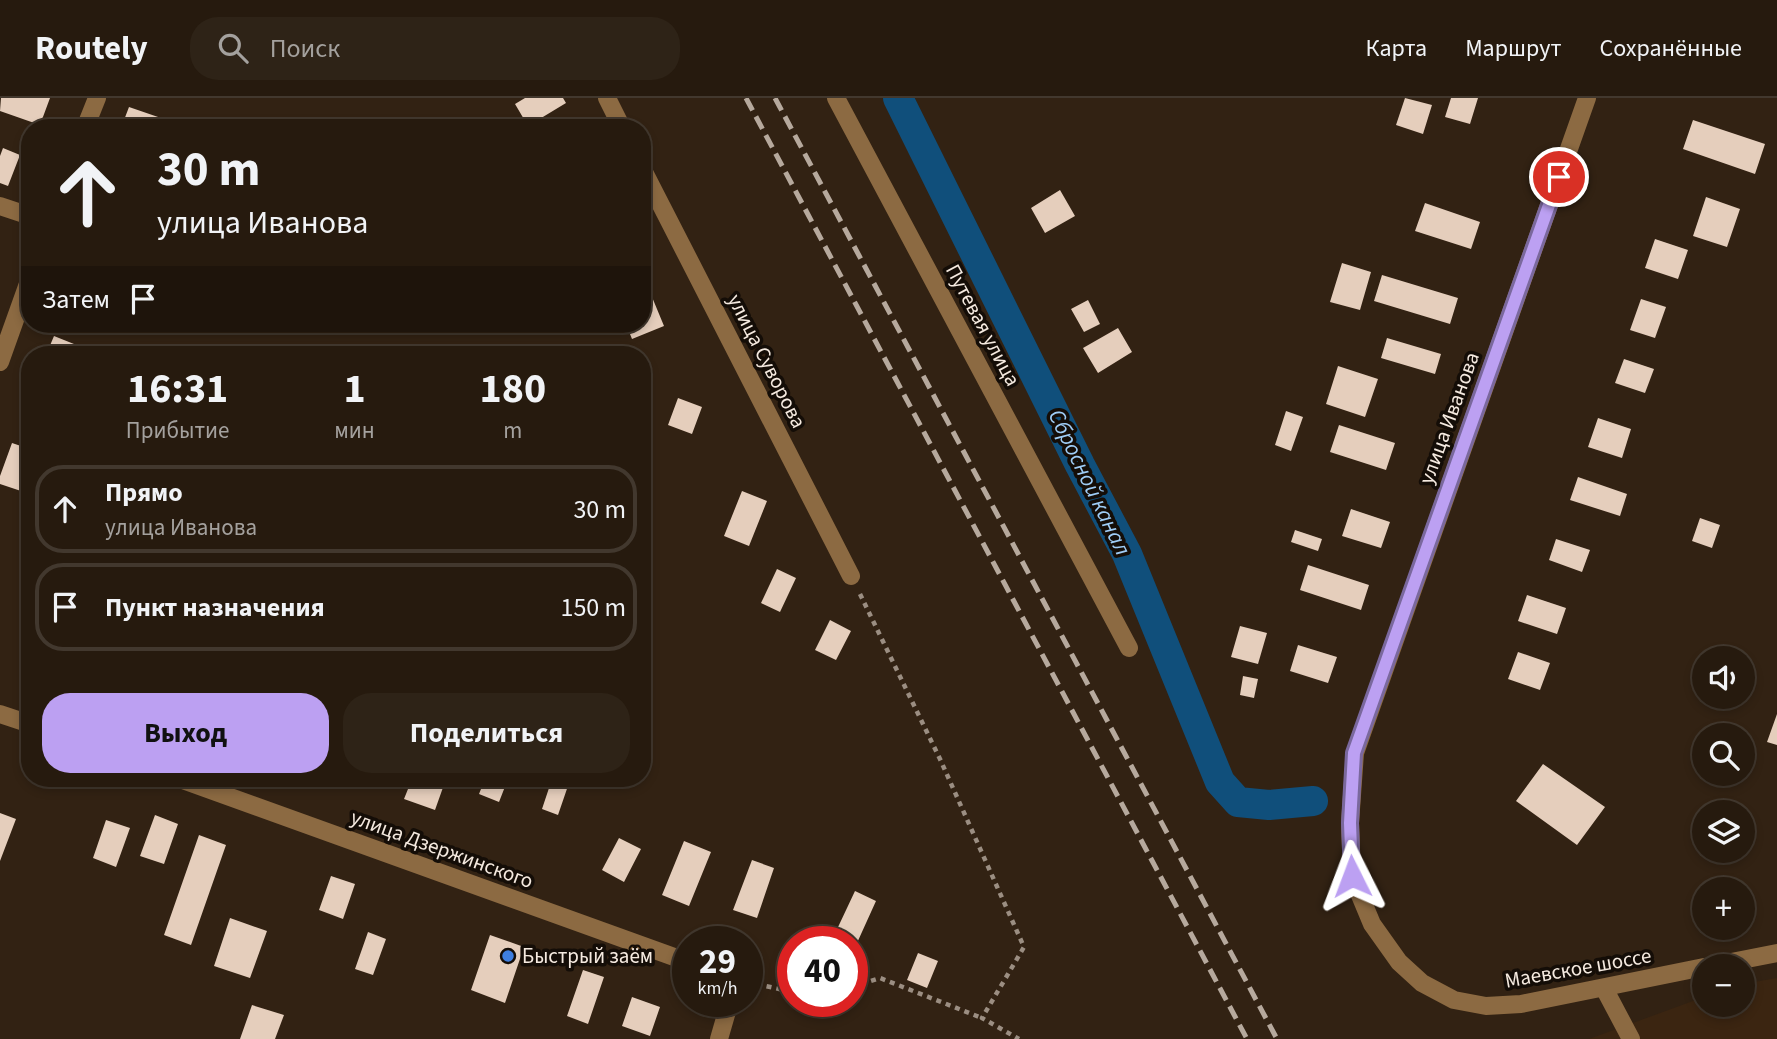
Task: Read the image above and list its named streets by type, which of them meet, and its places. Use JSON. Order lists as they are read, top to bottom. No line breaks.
{"streets":{"street":["Путевая улица","улица Суворова","улица Иванова","улица Дзержинского","Маевское шоссе"]},"crossings":[["улица Иванова","Маевское шоссе"]],"water":["Сбросной канал"],"places":["Быстрый заём"],"page":{"header":"Routely","search":"Поиск","nav":["Карта","Маршрут","Сохранённые"],"turn":["30 m","улица Иванова"],"then":"Затем","eta":["16:31","Прибытие","1","мин","180","m"],"list":[{"name":"Прямо","note":"улица Иванова","value":"30 m"},{"name":"Пункт назначения","value":"150 m"}],"map_buttons":["+","−"],"buttons":["Выход","Поделиться"],"speed":"29 km/h","limit":"40"}}
